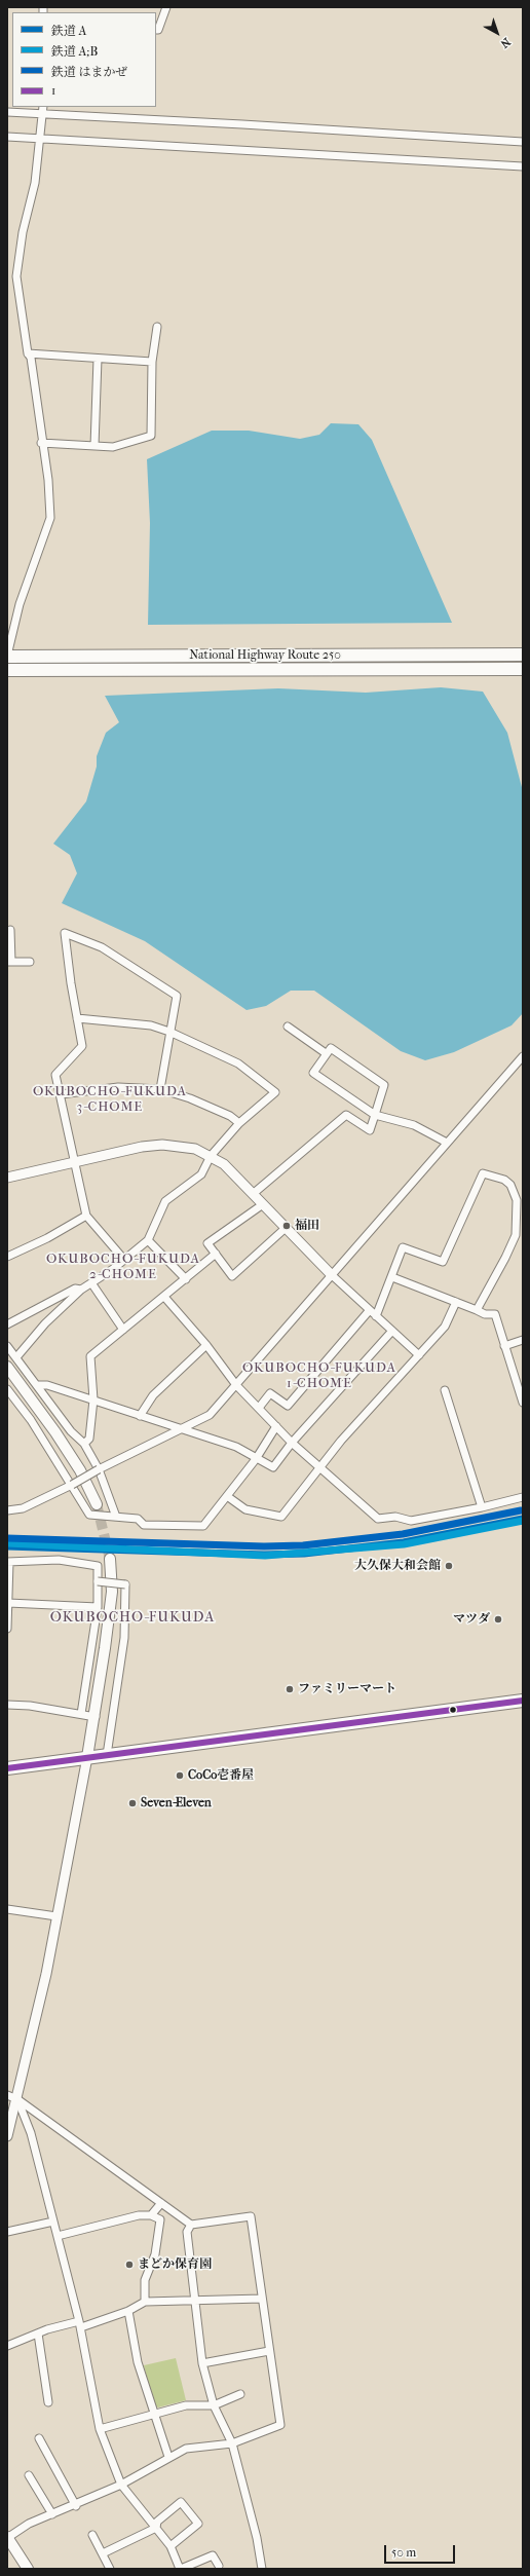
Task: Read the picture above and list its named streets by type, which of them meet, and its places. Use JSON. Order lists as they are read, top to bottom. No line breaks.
{"streets":{"highway":["National Highway Route 250"]},"districts":["OKUBOCHO-FUKUDA 3-CHOME","OKUBOCHO-FUKUDA 2-CHOME","OKUBOCHO-FUKUDA 1-CHOME","OKUBOCHO-FUKUDA"],"places":["福田","大久保大和会館","マツダ","ファミリーマート","CoCo壱番屋","Seven-Eleven","まどか保育園"],"lines":["rail line はまかぜ","rail line A","rail line A;B","transit line 1"],"legend":["鉄道 A","鉄道 A;B","鉄道 はまかぜ","1"],"scale_bar":"50 m","north":"bottom right"}
